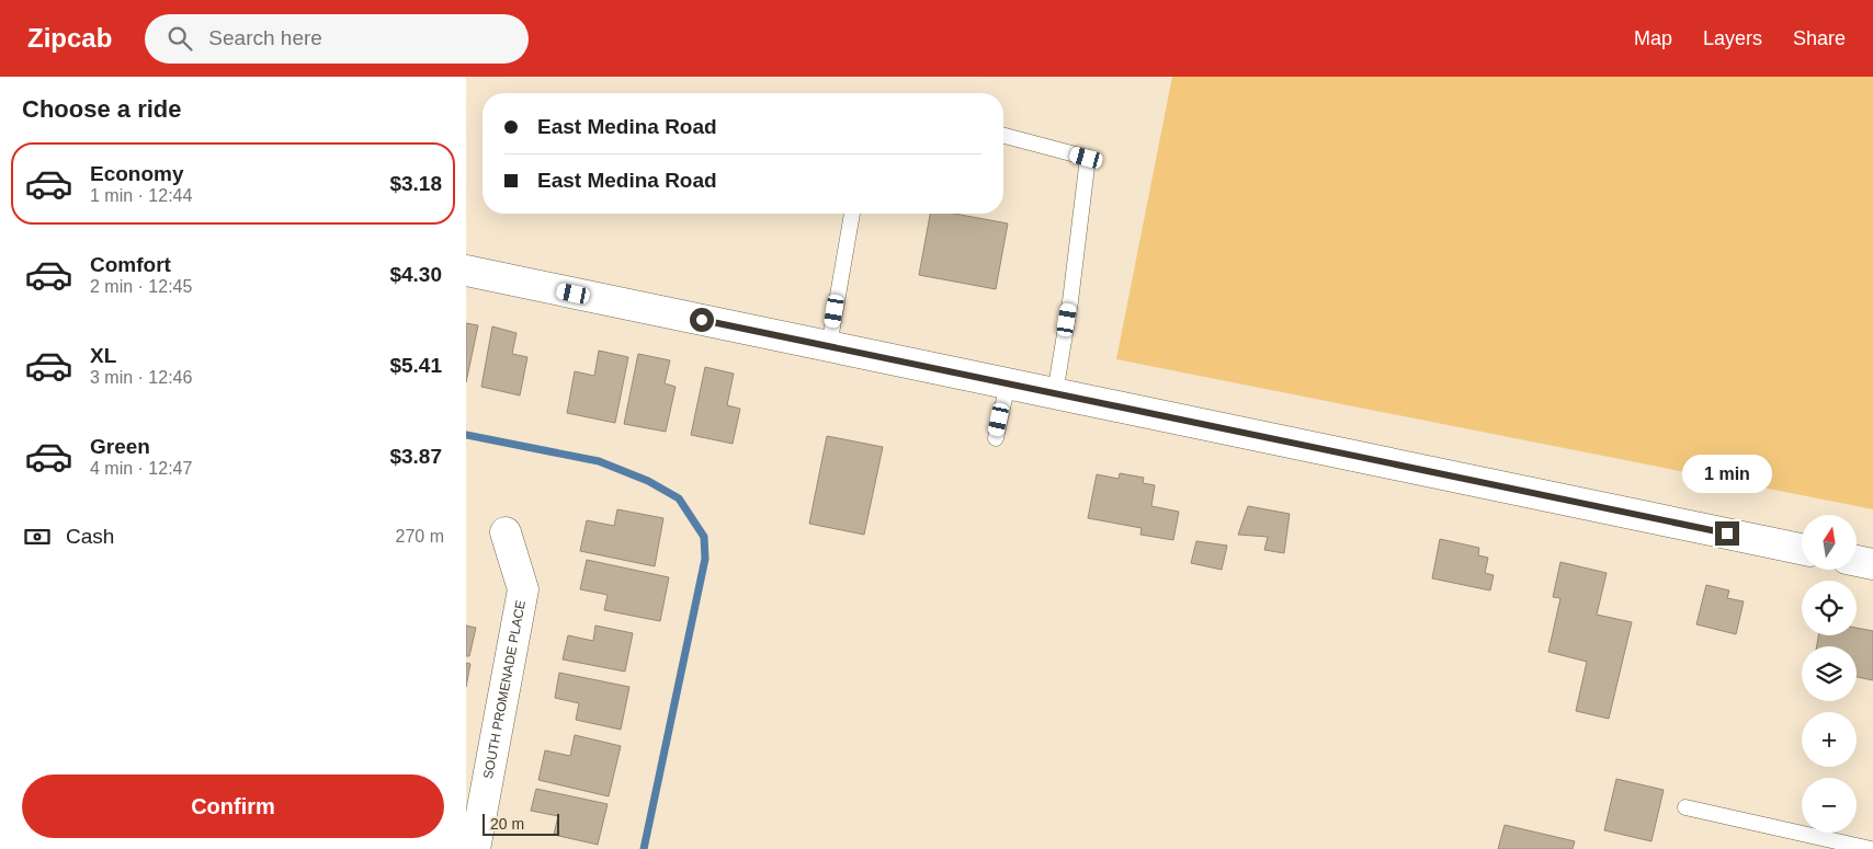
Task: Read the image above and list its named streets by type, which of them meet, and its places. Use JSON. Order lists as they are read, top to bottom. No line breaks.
{"streets":{"street":["SOUTH PROMENADE PLACE"]},"scale_bar":"20 m","north":"top","page":{"header":"Zipcab","search":"Search here","nav":["Map","Layers","Share"],"heading":"Choose a ride","banner":["East Medina Road","East Medina Road"],"list":[{"name":"Economy","note":"1 min · 12:44","value":"$3.18"},{"name":"Comfort","note":"2 min · 12:45","value":"$4.30"},{"name":"XL","note":"3 min · 12:46","value":"$5.41"},{"name":"Green","note":"4 min · 12:47","value":"$3.87"}],"bubble":"1 min","pay":["Cash","270 m"],"map_buttons":["+","−"],"buttons":"Confirm","scale":"20 m"}}
